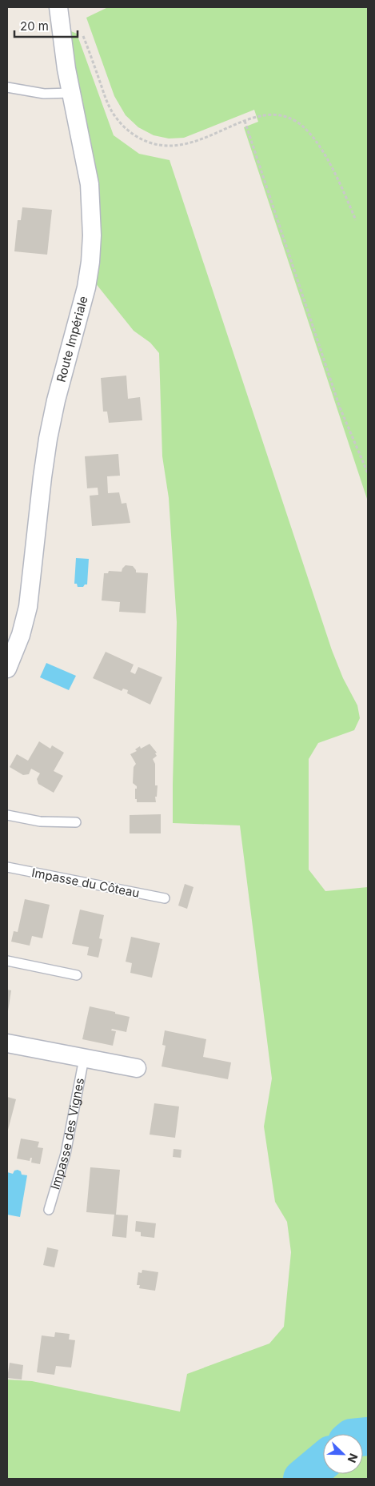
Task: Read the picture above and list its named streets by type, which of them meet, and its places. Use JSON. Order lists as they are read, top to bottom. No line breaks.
{"streets":{"street":["Route Impériale"],"lane":["Impasse du Côteau","Impasse des Vignes"]},"scale_bar":"20 m","north":"bottom right"}
